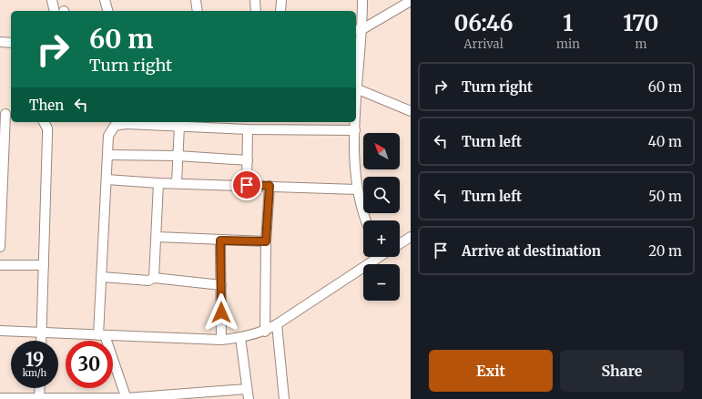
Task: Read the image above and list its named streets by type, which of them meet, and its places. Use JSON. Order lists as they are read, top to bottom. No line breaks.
{"north":"top left","page":{"eta":["06:46","Arrival","1","min","170","m"],"turn":["60 m","Turn right"],"list":[{"name":"Turn right","value":"60 m"},{"name":"Turn left","value":"40 m"},{"name":"Turn left","value":"50 m"},{"name":"Arrive at destination","value":"20 m"}],"then":"Then","map_buttons":["+","−"],"speed":"19 km/h","limit":"30","buttons":["Exit","Share"]}}
